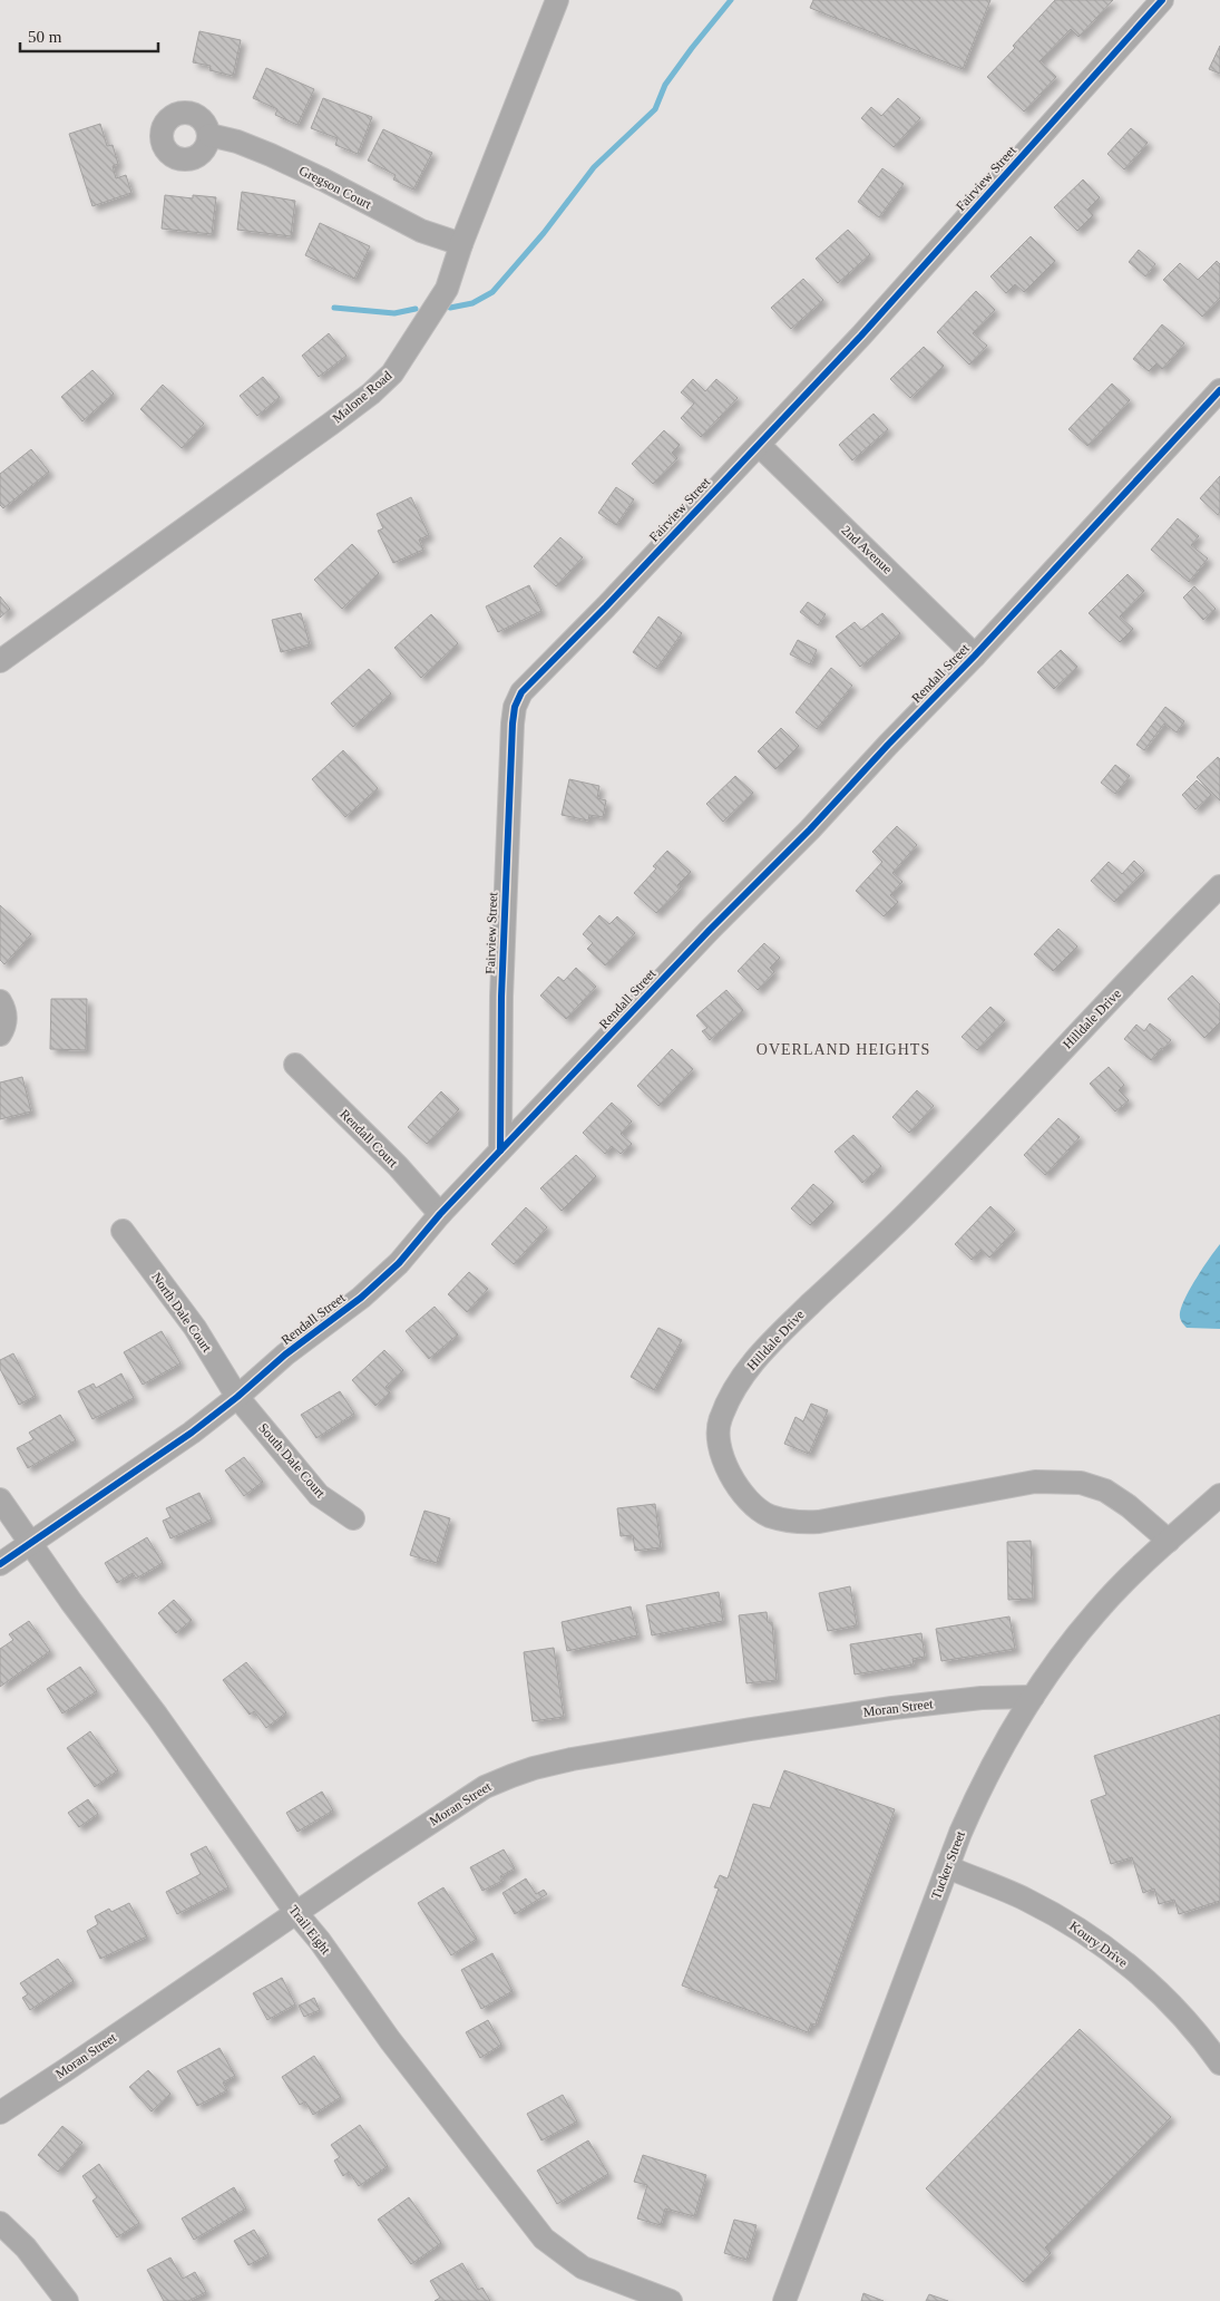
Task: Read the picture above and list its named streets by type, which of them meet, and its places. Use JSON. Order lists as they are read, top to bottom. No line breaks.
{"streets":{"street":["Fairview Street","Gregson Court","Malone Road","2nd Avenue","Rendall Street","Hilldale Drive","Rendall Court","North Dale Court","South Dale Court","Moran Street","Tucker Street","Trail Eight","Koury Drive"]},"crossings":[["Fairview Street","2nd Avenue"],["Fairview Street","Rendall Street"],["Gregson Court","Malone Road"],["2nd Avenue","Rendall Street"],["Rendall Street","Rendall Court"],["Rendall Street","North Dale Court"],["Rendall Street","South Dale Court"],["Rendall Street","Trail Eight"],["Hilldale Drive","Tucker Street"],["North Dale Court","South Dale Court"],["Moran Street","Tucker Street"],["Moran Street","Trail Eight"],["Tucker Street","Koury Drive"]],"districts":["OVERLAND HEIGHTS"],"scale_bar":"50 m"}
